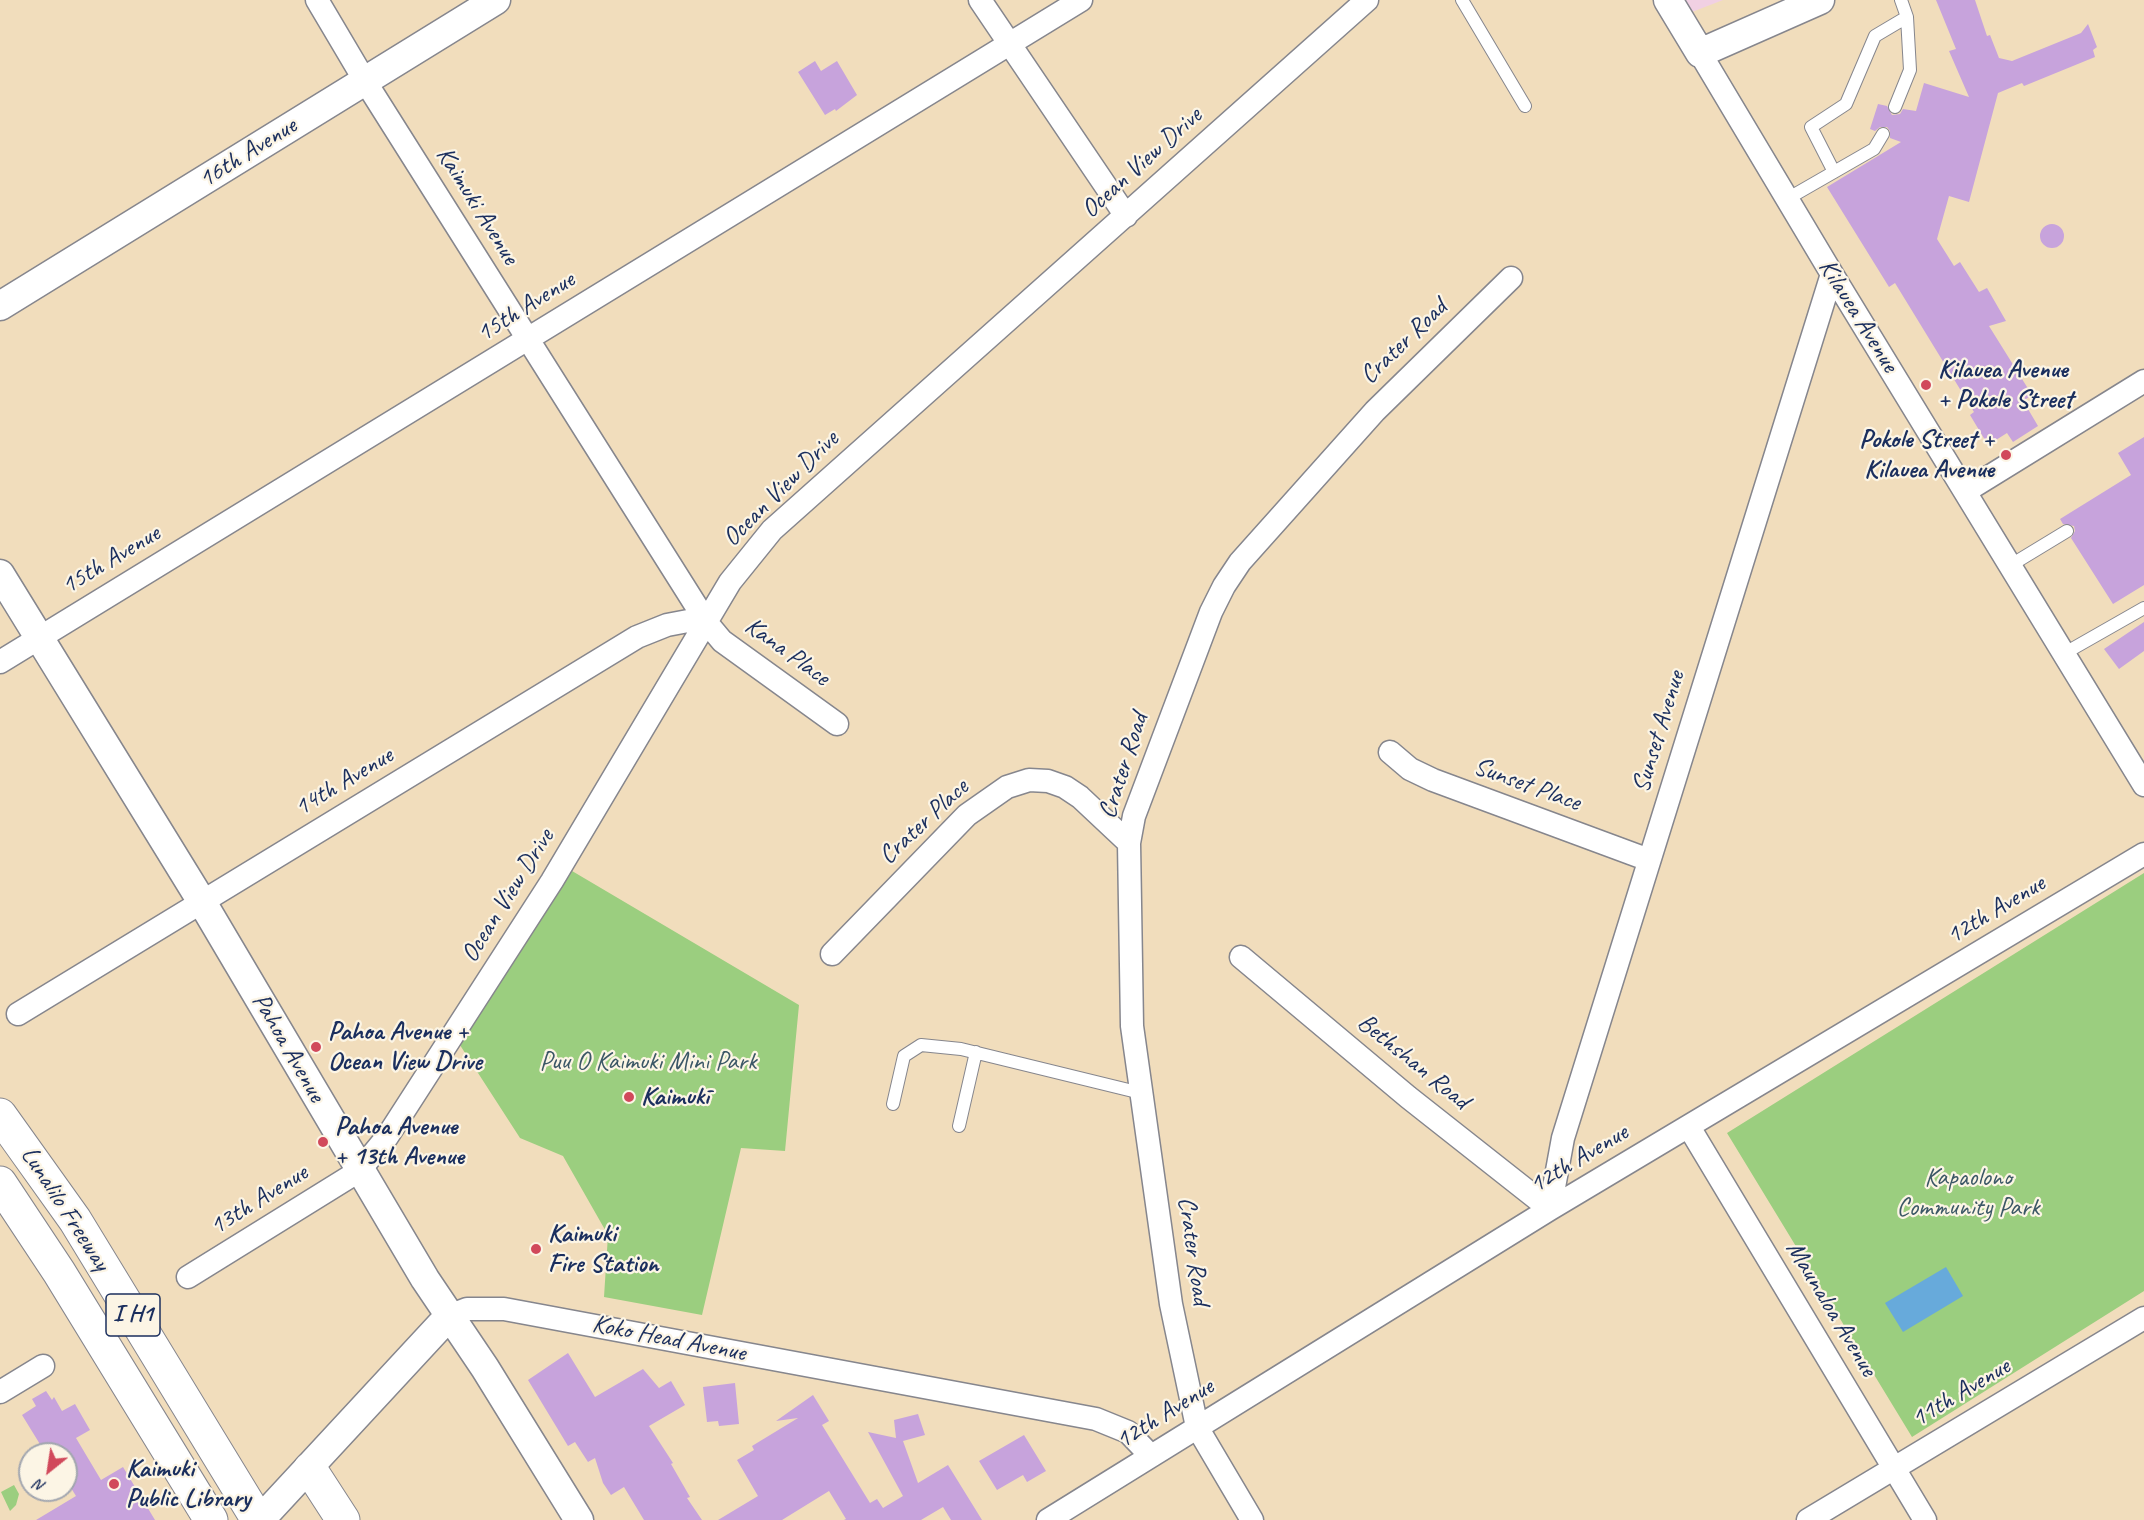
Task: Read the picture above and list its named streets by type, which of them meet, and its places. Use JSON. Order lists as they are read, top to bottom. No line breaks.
{"streets":{"highway":["Lunalilo Freeway","I H1"],"street":["16th Avenue","Ocean View Drive","Kaimuki Avenue","15th Avenue","Kilauea Avenue","Crater Road","Kana Place","Sunset Avenue","14th Avenue","Sunset Place","Crater Place","12th Avenue","Pahoa Avenue","Bethshan Road","13th Avenue","Maunaloa Avenue","Koko Head Avenue","11th Avenue"]},"crossings":[["16th Avenue","Kaimuki Avenue"],["Ocean View Drive","Kaimuki Avenue"],["Ocean View Drive","Kana Place"],["Ocean View Drive","14th Avenue"],["Ocean View Drive","Pahoa Avenue"],["Ocean View Drive","13th Avenue"],["Kaimuki Avenue","15th Avenue"],["Kaimuki Avenue","Kana Place"],["Kaimuki Avenue","14th Avenue"],["15th Avenue","Pahoa Avenue"],["Kilauea Avenue","Sunset Avenue"],["Crater Road","Crater Place"],["Crater Road","12th Avenue"],["Kana Place","14th Avenue"],["Sunset Avenue","Sunset Place"],["Sunset Avenue","12th Avenue"],["Sunset Avenue","Bethshan Road"],["14th Avenue","Pahoa Avenue"],["12th Avenue","Bethshan Road"],["12th Avenue","Maunaloa Avenue"],["12th Avenue","Koko Head Avenue"],["Pahoa Avenue","13th Avenue"],["Pahoa Avenue","Koko Head Avenue"],["Maunaloa Avenue","11th Avenue"]],"parks":["Puu O Kaimuki Mini Park","Kapaolono Community Park"],"places":["Kilauea Avenue + Pokole Street","Pokole Street + Kilauea Avenue","Pahoa Avenue + Ocean View Drive","Kaimukī","Pahoa Avenue + 13th Avenue","Kaimuki Fire Station","Kaimuki Public Library"],"north":"bottom left"}
